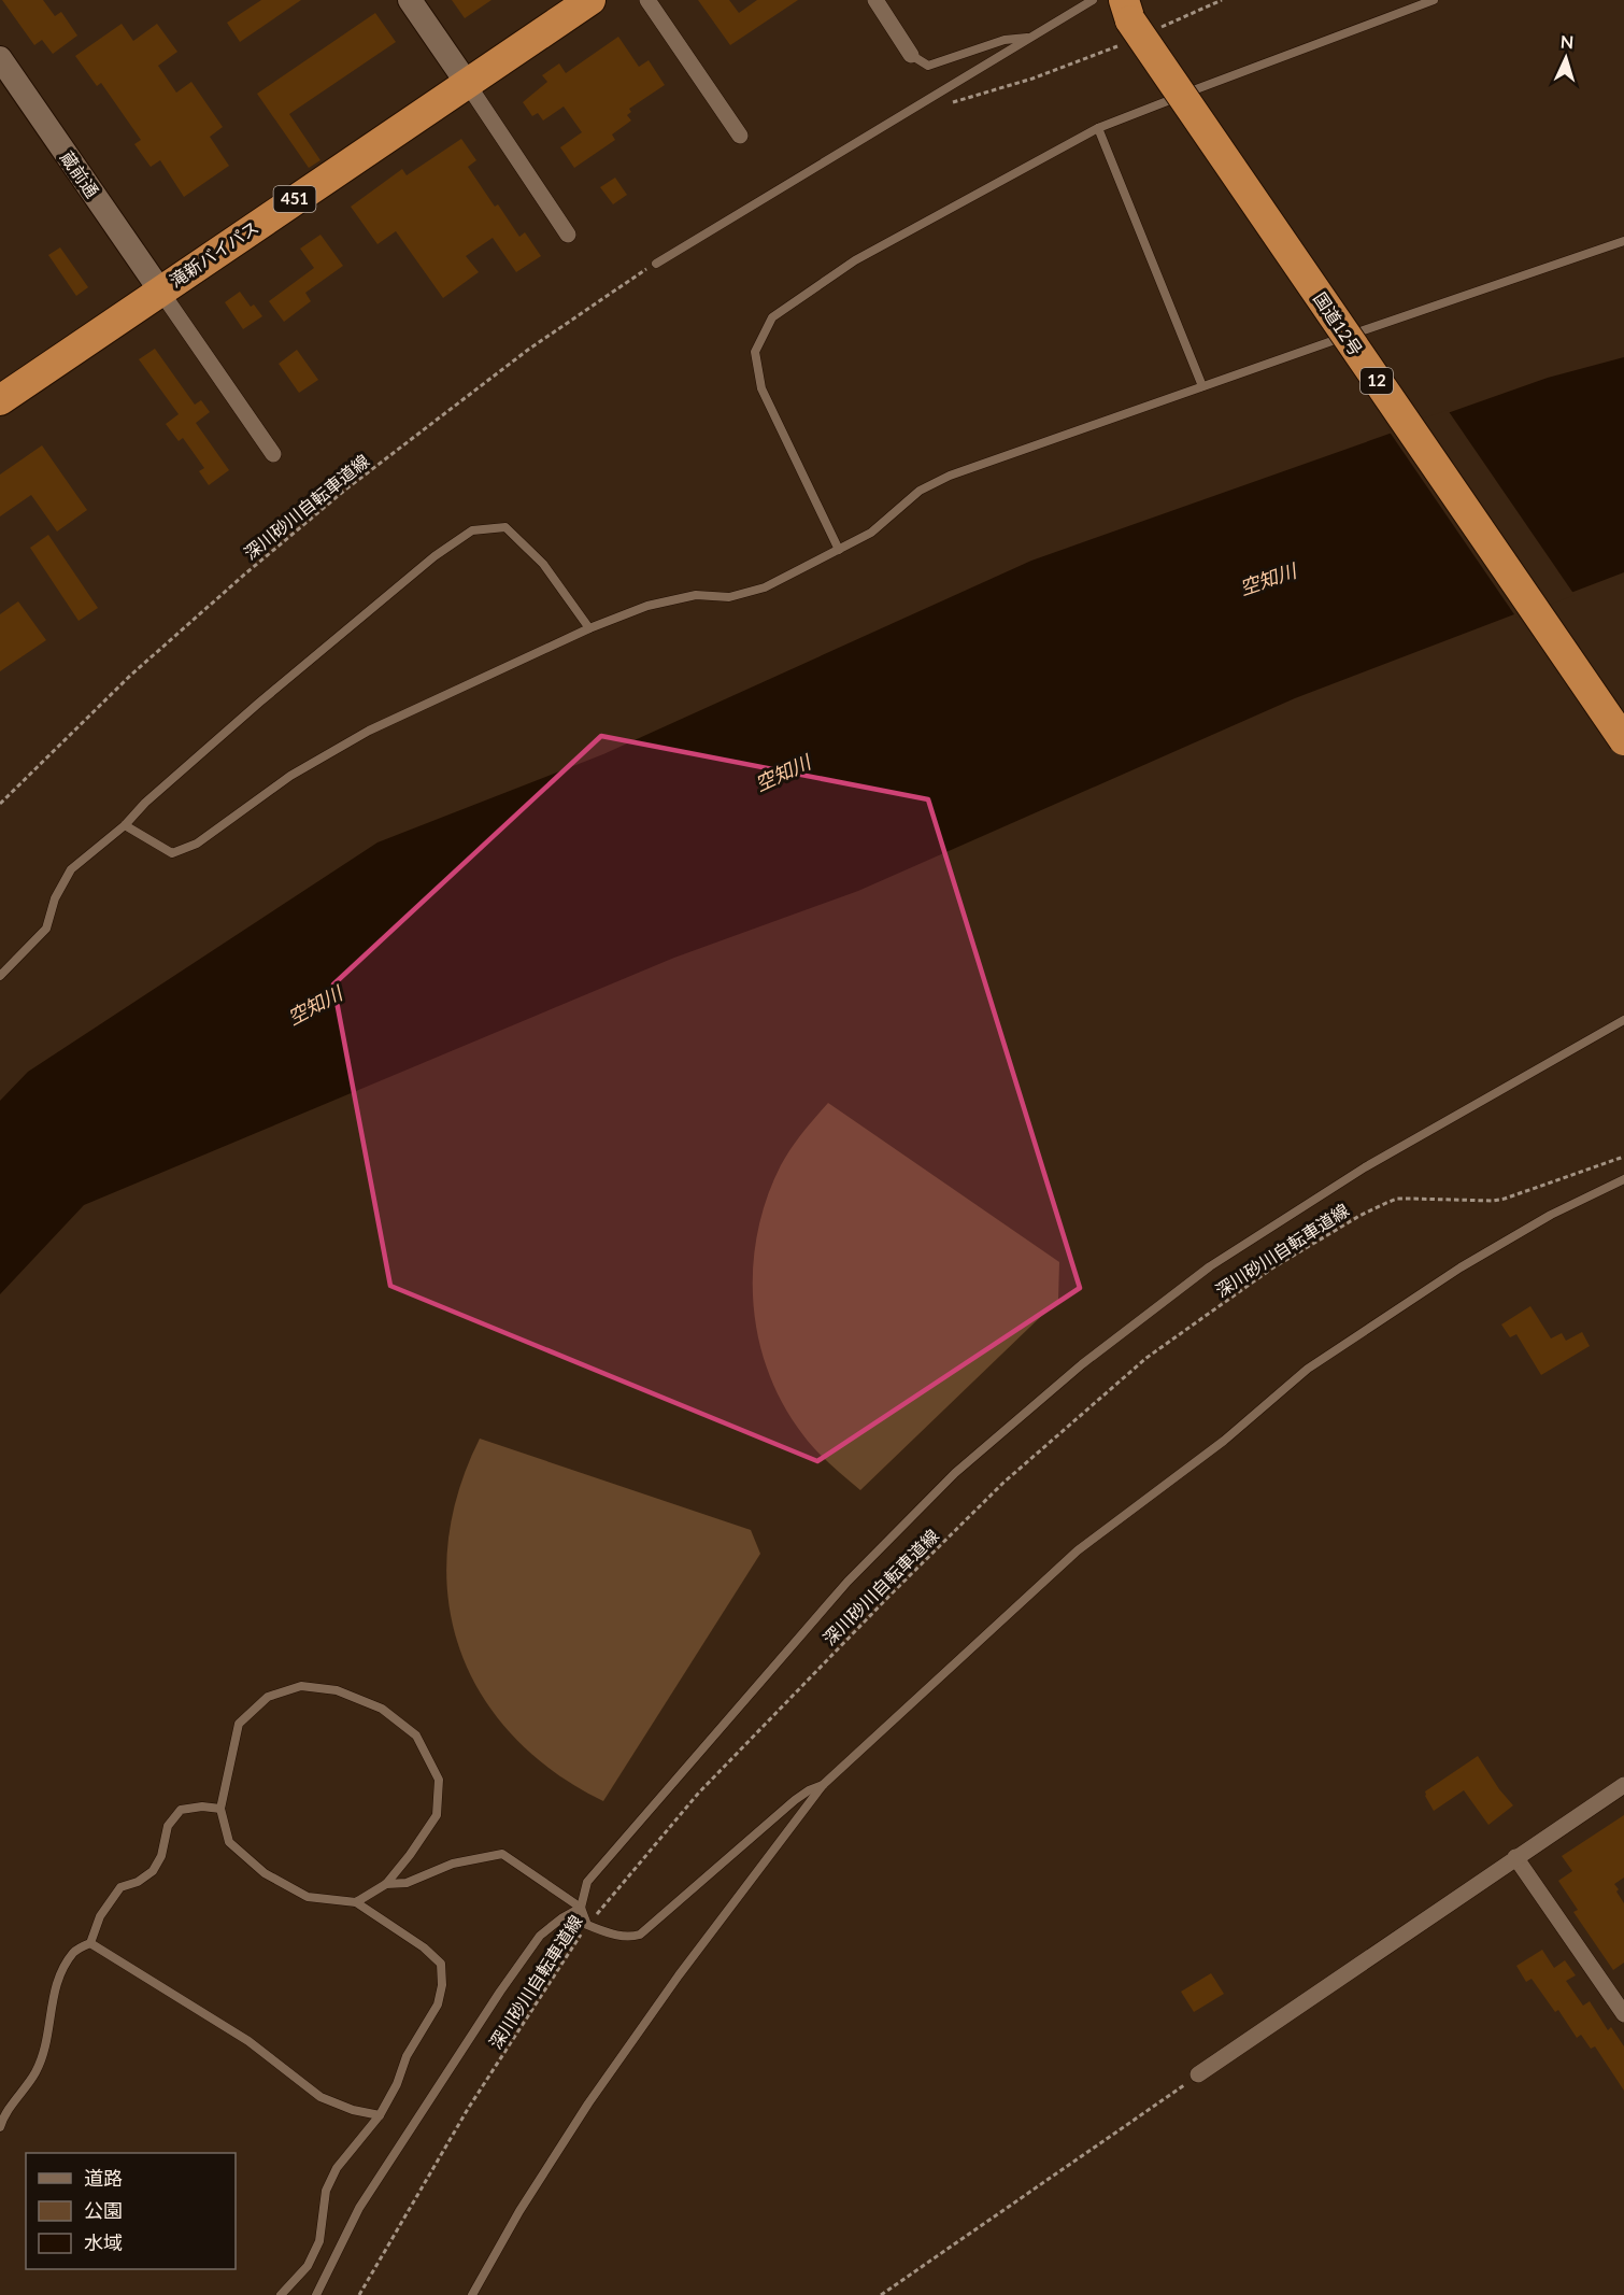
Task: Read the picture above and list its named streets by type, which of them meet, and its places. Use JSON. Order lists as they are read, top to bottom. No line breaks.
{"streets":{"highway":["451","滝新バイパス","国道12号","12"],"street":["蔵前通"],"path":["深川砂川自転車道線"]},"crossings":[["蔵前通","滝新バイパス"]],"water":["空知川"],"legend":["道路","公園","水域"],"north":"top"}
